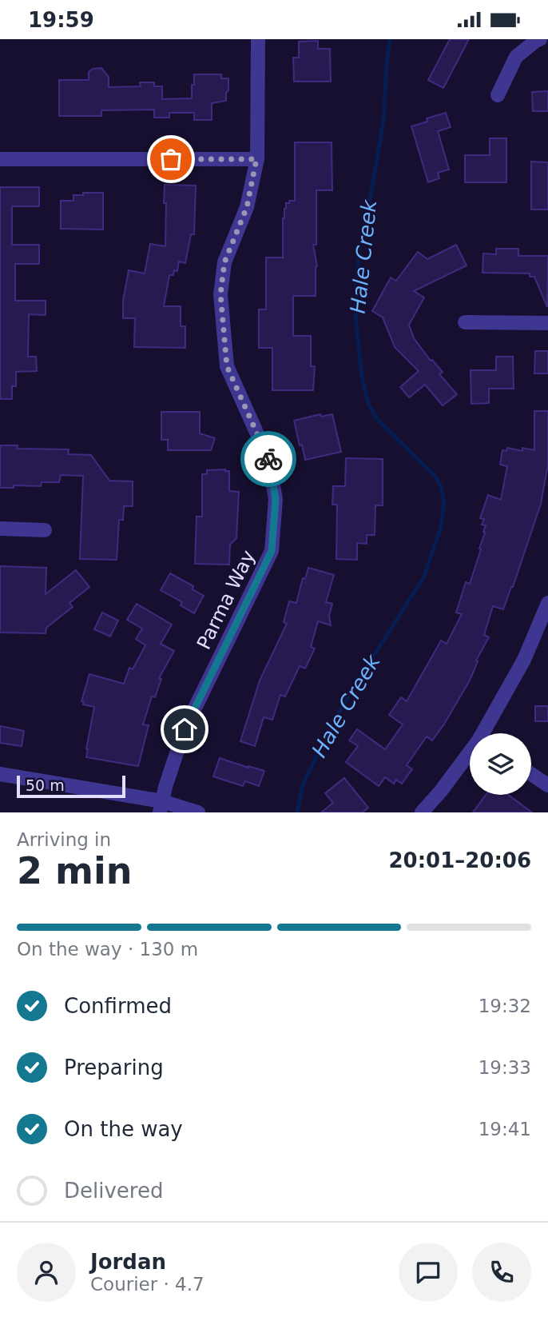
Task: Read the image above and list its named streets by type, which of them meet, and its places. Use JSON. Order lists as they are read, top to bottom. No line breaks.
{"streets":{"street":["Parma Way"]},"water":["Hale Creek"],"scale_bar":"50 m","page":{"status":"19:59","scale":"50 m","heading":["2 min","Arriving in","20:01–20:06"],"panel":["Jordan","Courier · 4.7"],"bar":"On the way · 130 m","list":[["Confirmed","19:32"],["Preparing","19:33"],["On the way","19:41"],"Delivered"]}}
